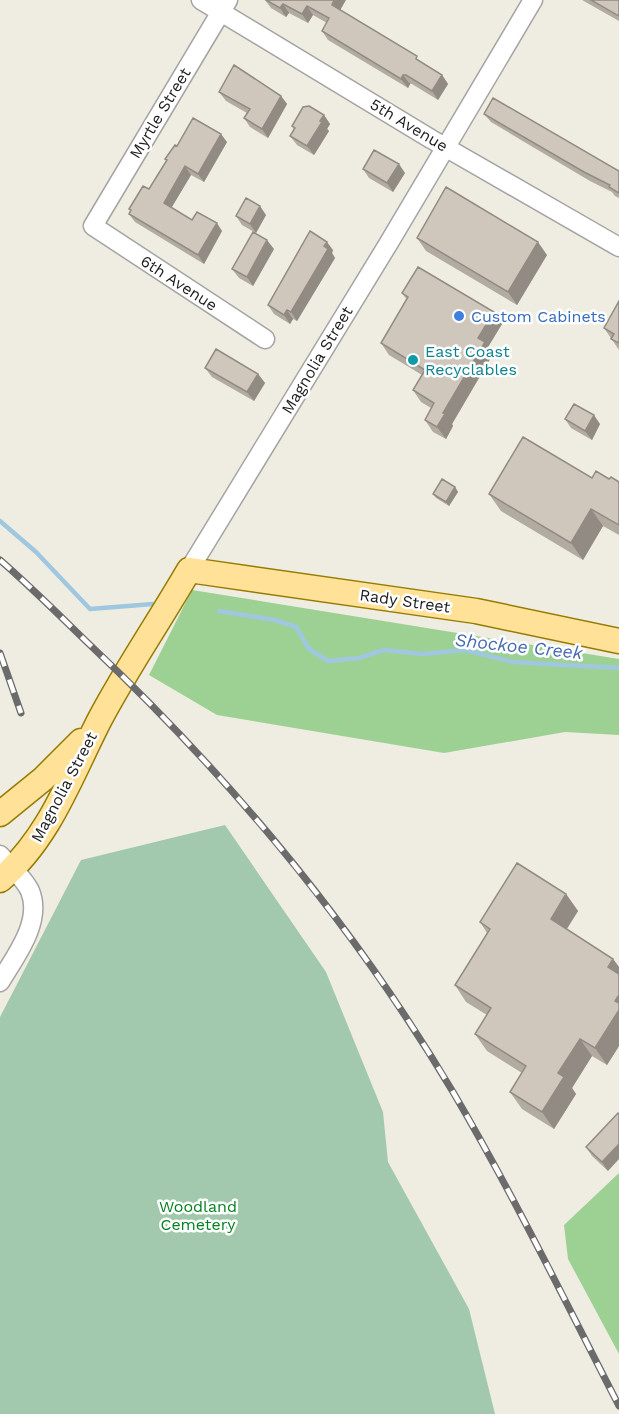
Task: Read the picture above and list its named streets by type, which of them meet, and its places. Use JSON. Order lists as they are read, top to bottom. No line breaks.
{"streets":{"main road":["Magnolia Street","Rady Street"],"street":["Myrtle Street","5th Avenue","6th Avenue"]},"crossings":[["Myrtle Street","5th Avenue"],["Myrtle Street","6th Avenue"],["5th Avenue","Magnolia Street"],["Magnolia Street","Rady Street"]],"water":["Shockoe Creek"],"parks":["Woodland Cemetery"],"places":["Custom Cabinets","East Coast Recyclables"]}
